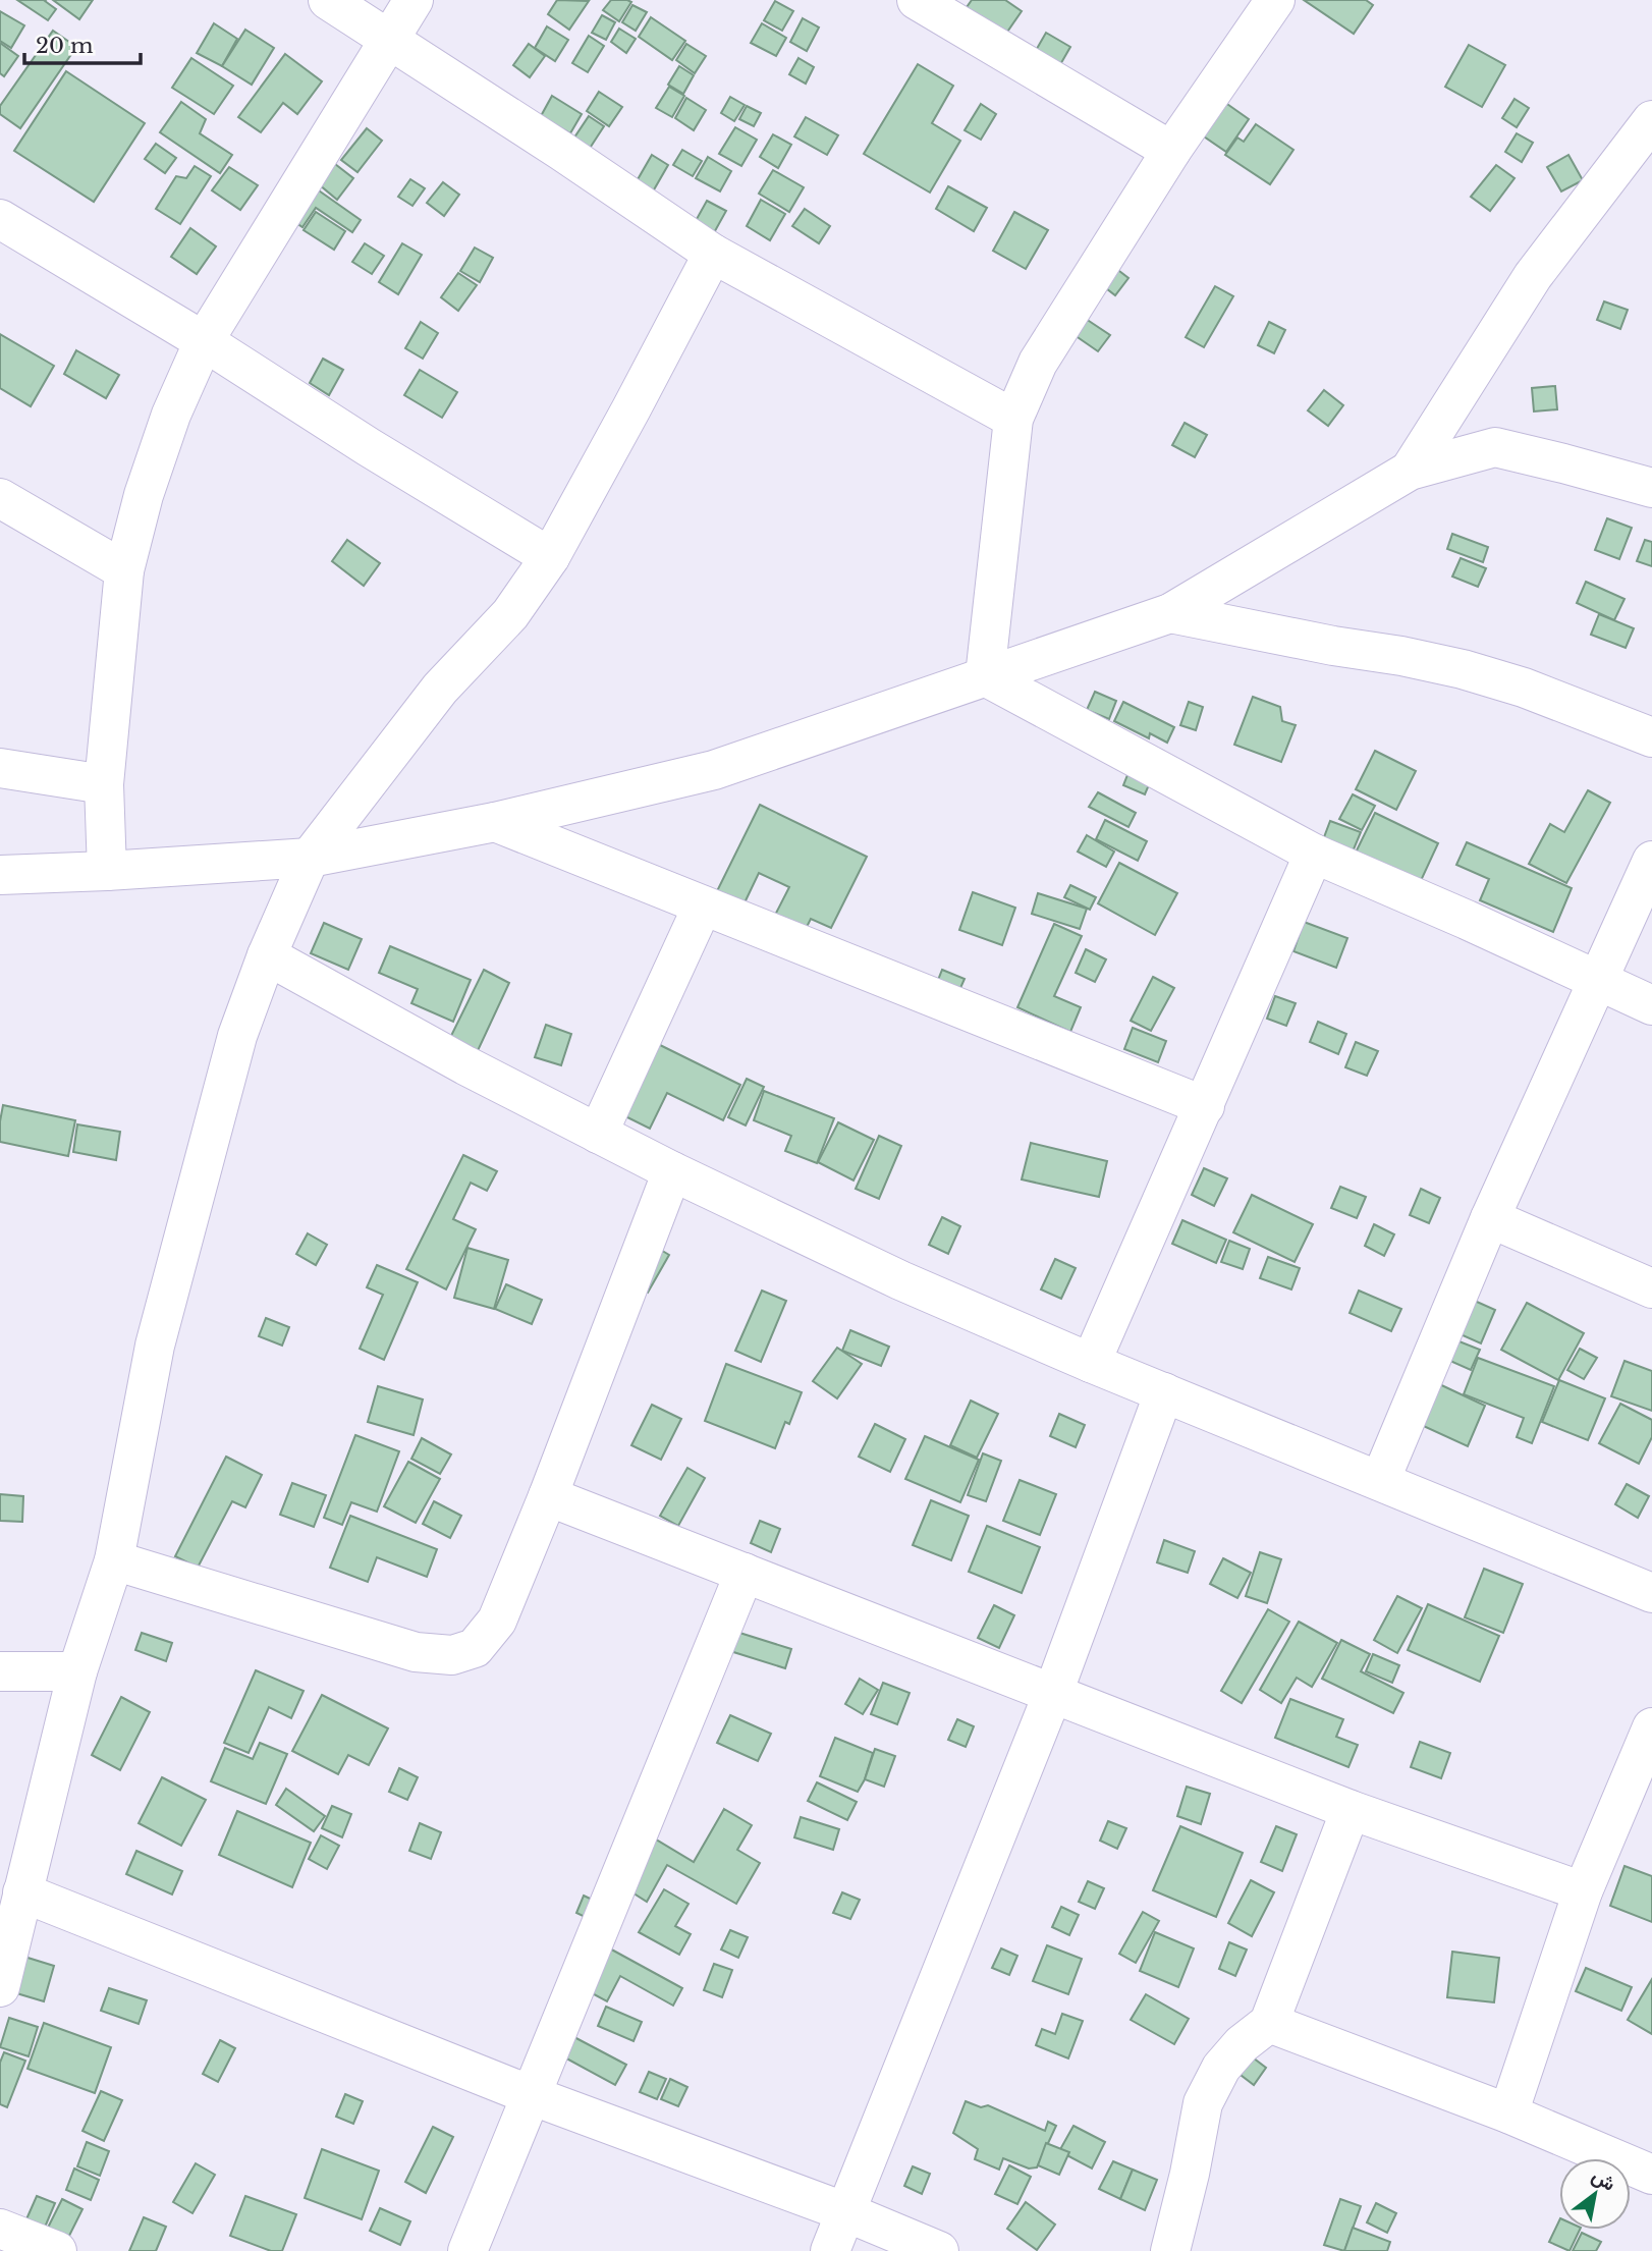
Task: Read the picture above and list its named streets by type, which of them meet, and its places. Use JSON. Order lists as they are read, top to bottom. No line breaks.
{"scale_bar":"20 m","north":"top right"}
